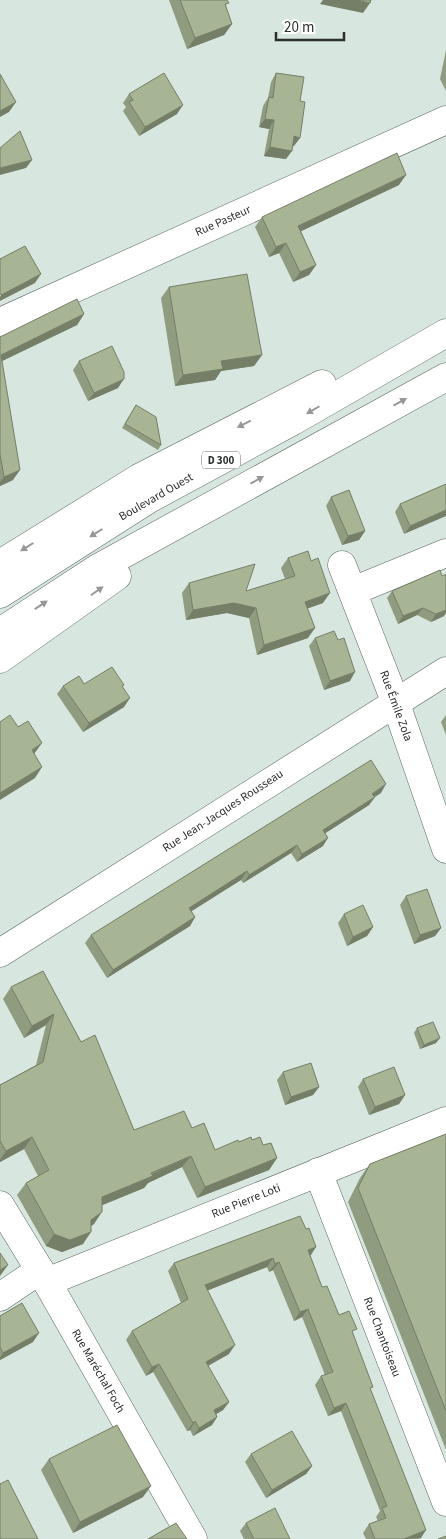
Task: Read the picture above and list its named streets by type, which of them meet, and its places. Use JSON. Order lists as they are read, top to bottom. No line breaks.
{"streets":{"street":["Rue Pasteur","D 300","Boulevard Ouest","Rue Émile Zola","Rue Jean-Jacques Rousseau","Rue Pierre Loti","Rue Chantoiseau","Rue Maréchal Foch"]},"crossings":[["Rue Émile Zola","Rue Jean-Jacques Rousseau"],["Rue Pierre Loti","Rue Chantoiseau"],["Rue Pierre Loti","Rue Maréchal Foch"]],"scale_bar":"20 m"}
